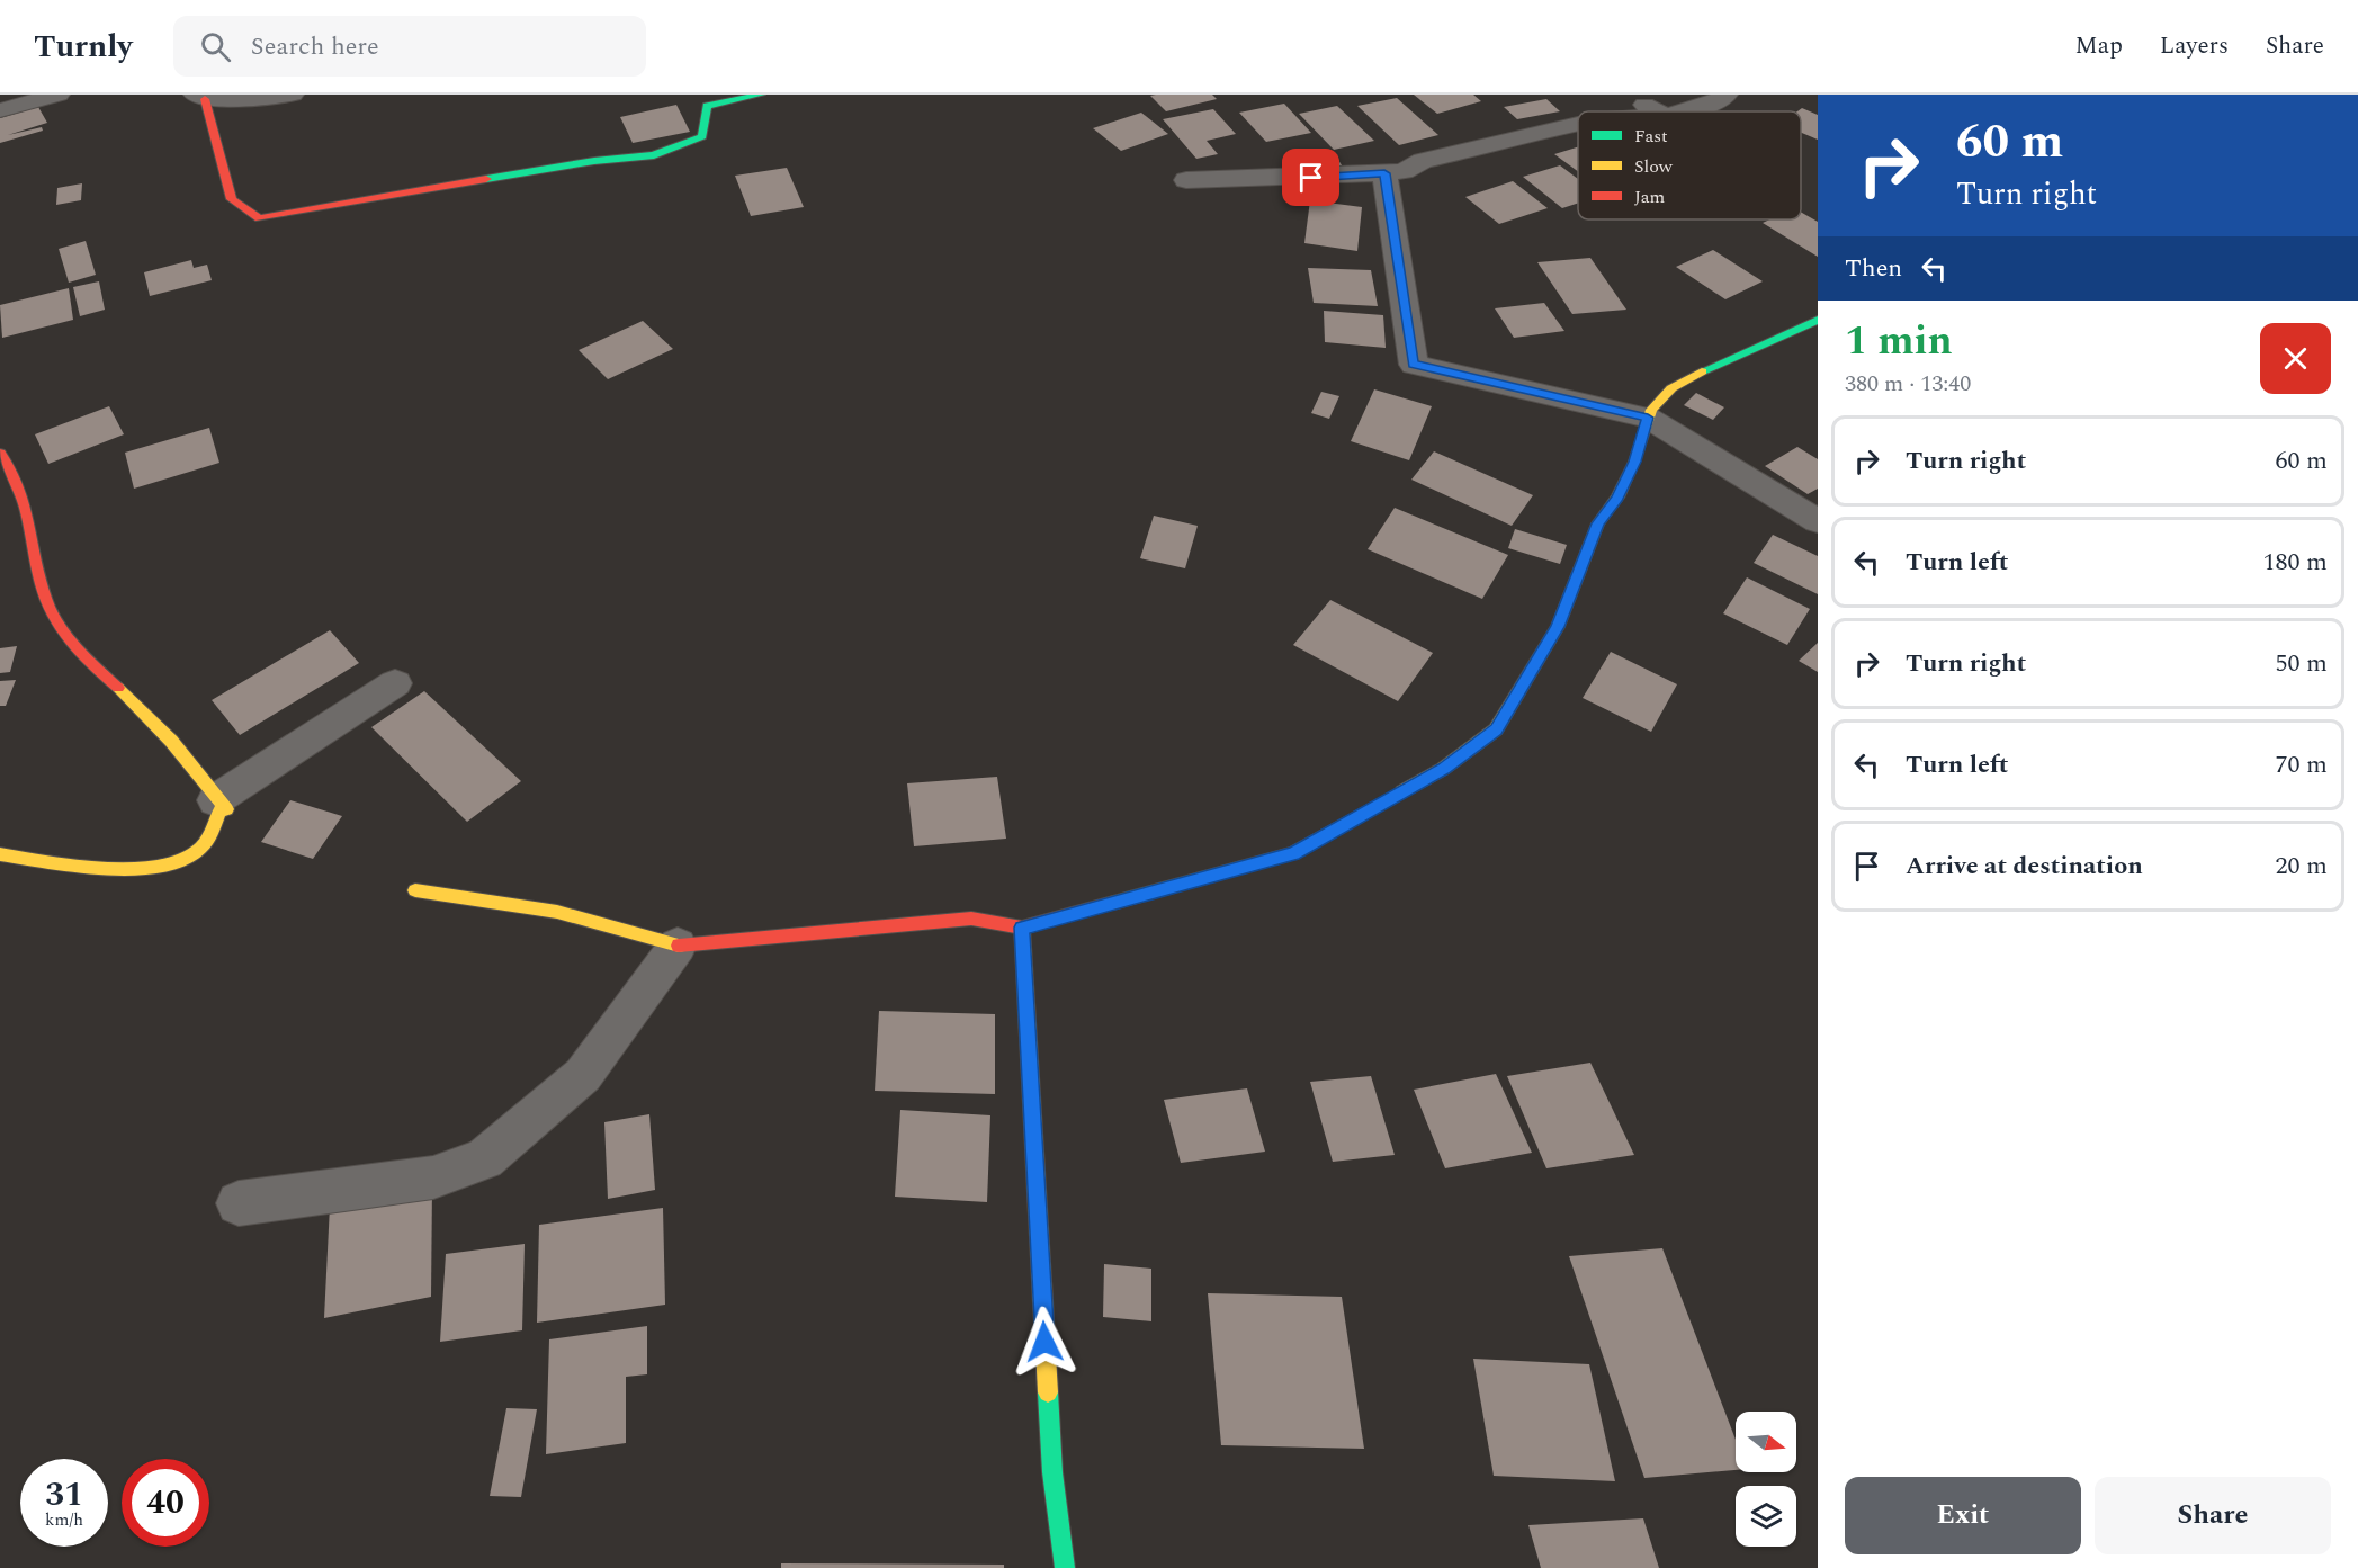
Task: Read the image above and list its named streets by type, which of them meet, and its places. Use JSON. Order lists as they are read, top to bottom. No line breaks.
{"legend":["Fast","Slow","Jam"],"north":"right","page":{"header":"Turnly","search":"Search here","nav":["Map","Layers","Share"],"turn":["60 m","Turn right"],"then":"Then","heading":["1 min","380 m · 13:40"],"list":[{"name":"Turn right","value":"60 m"},{"name":"Turn left","value":"180 m"},{"name":"Turn right","value":"50 m"},{"name":"Turn left","value":"70 m"},{"name":"Arrive at destination","value":"20 m"}],"speed":"31 km/h","limit":"40","buttons":["Exit","Share"]}}
